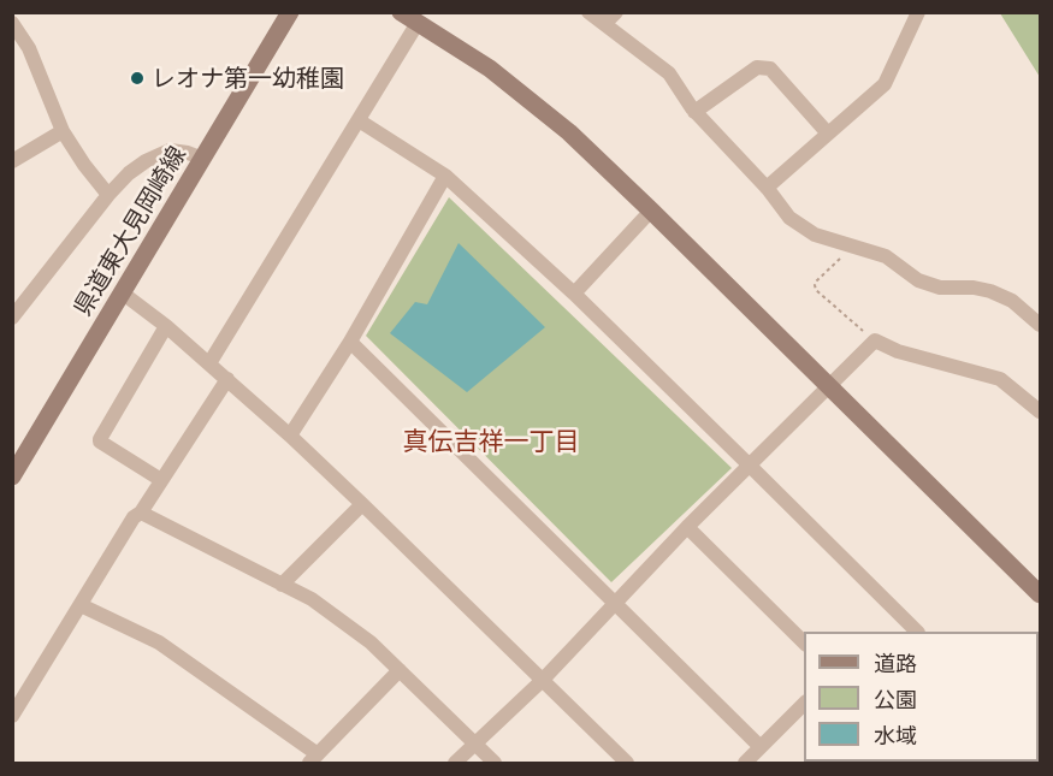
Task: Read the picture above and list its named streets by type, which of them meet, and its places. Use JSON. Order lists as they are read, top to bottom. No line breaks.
{"streets":{"street":["県道東大見岡崎線"]},"districts":["真伝吉祥一丁目"],"places":["レオナ第一幼稚園"],"legend":["道路","公園","水域"]}
